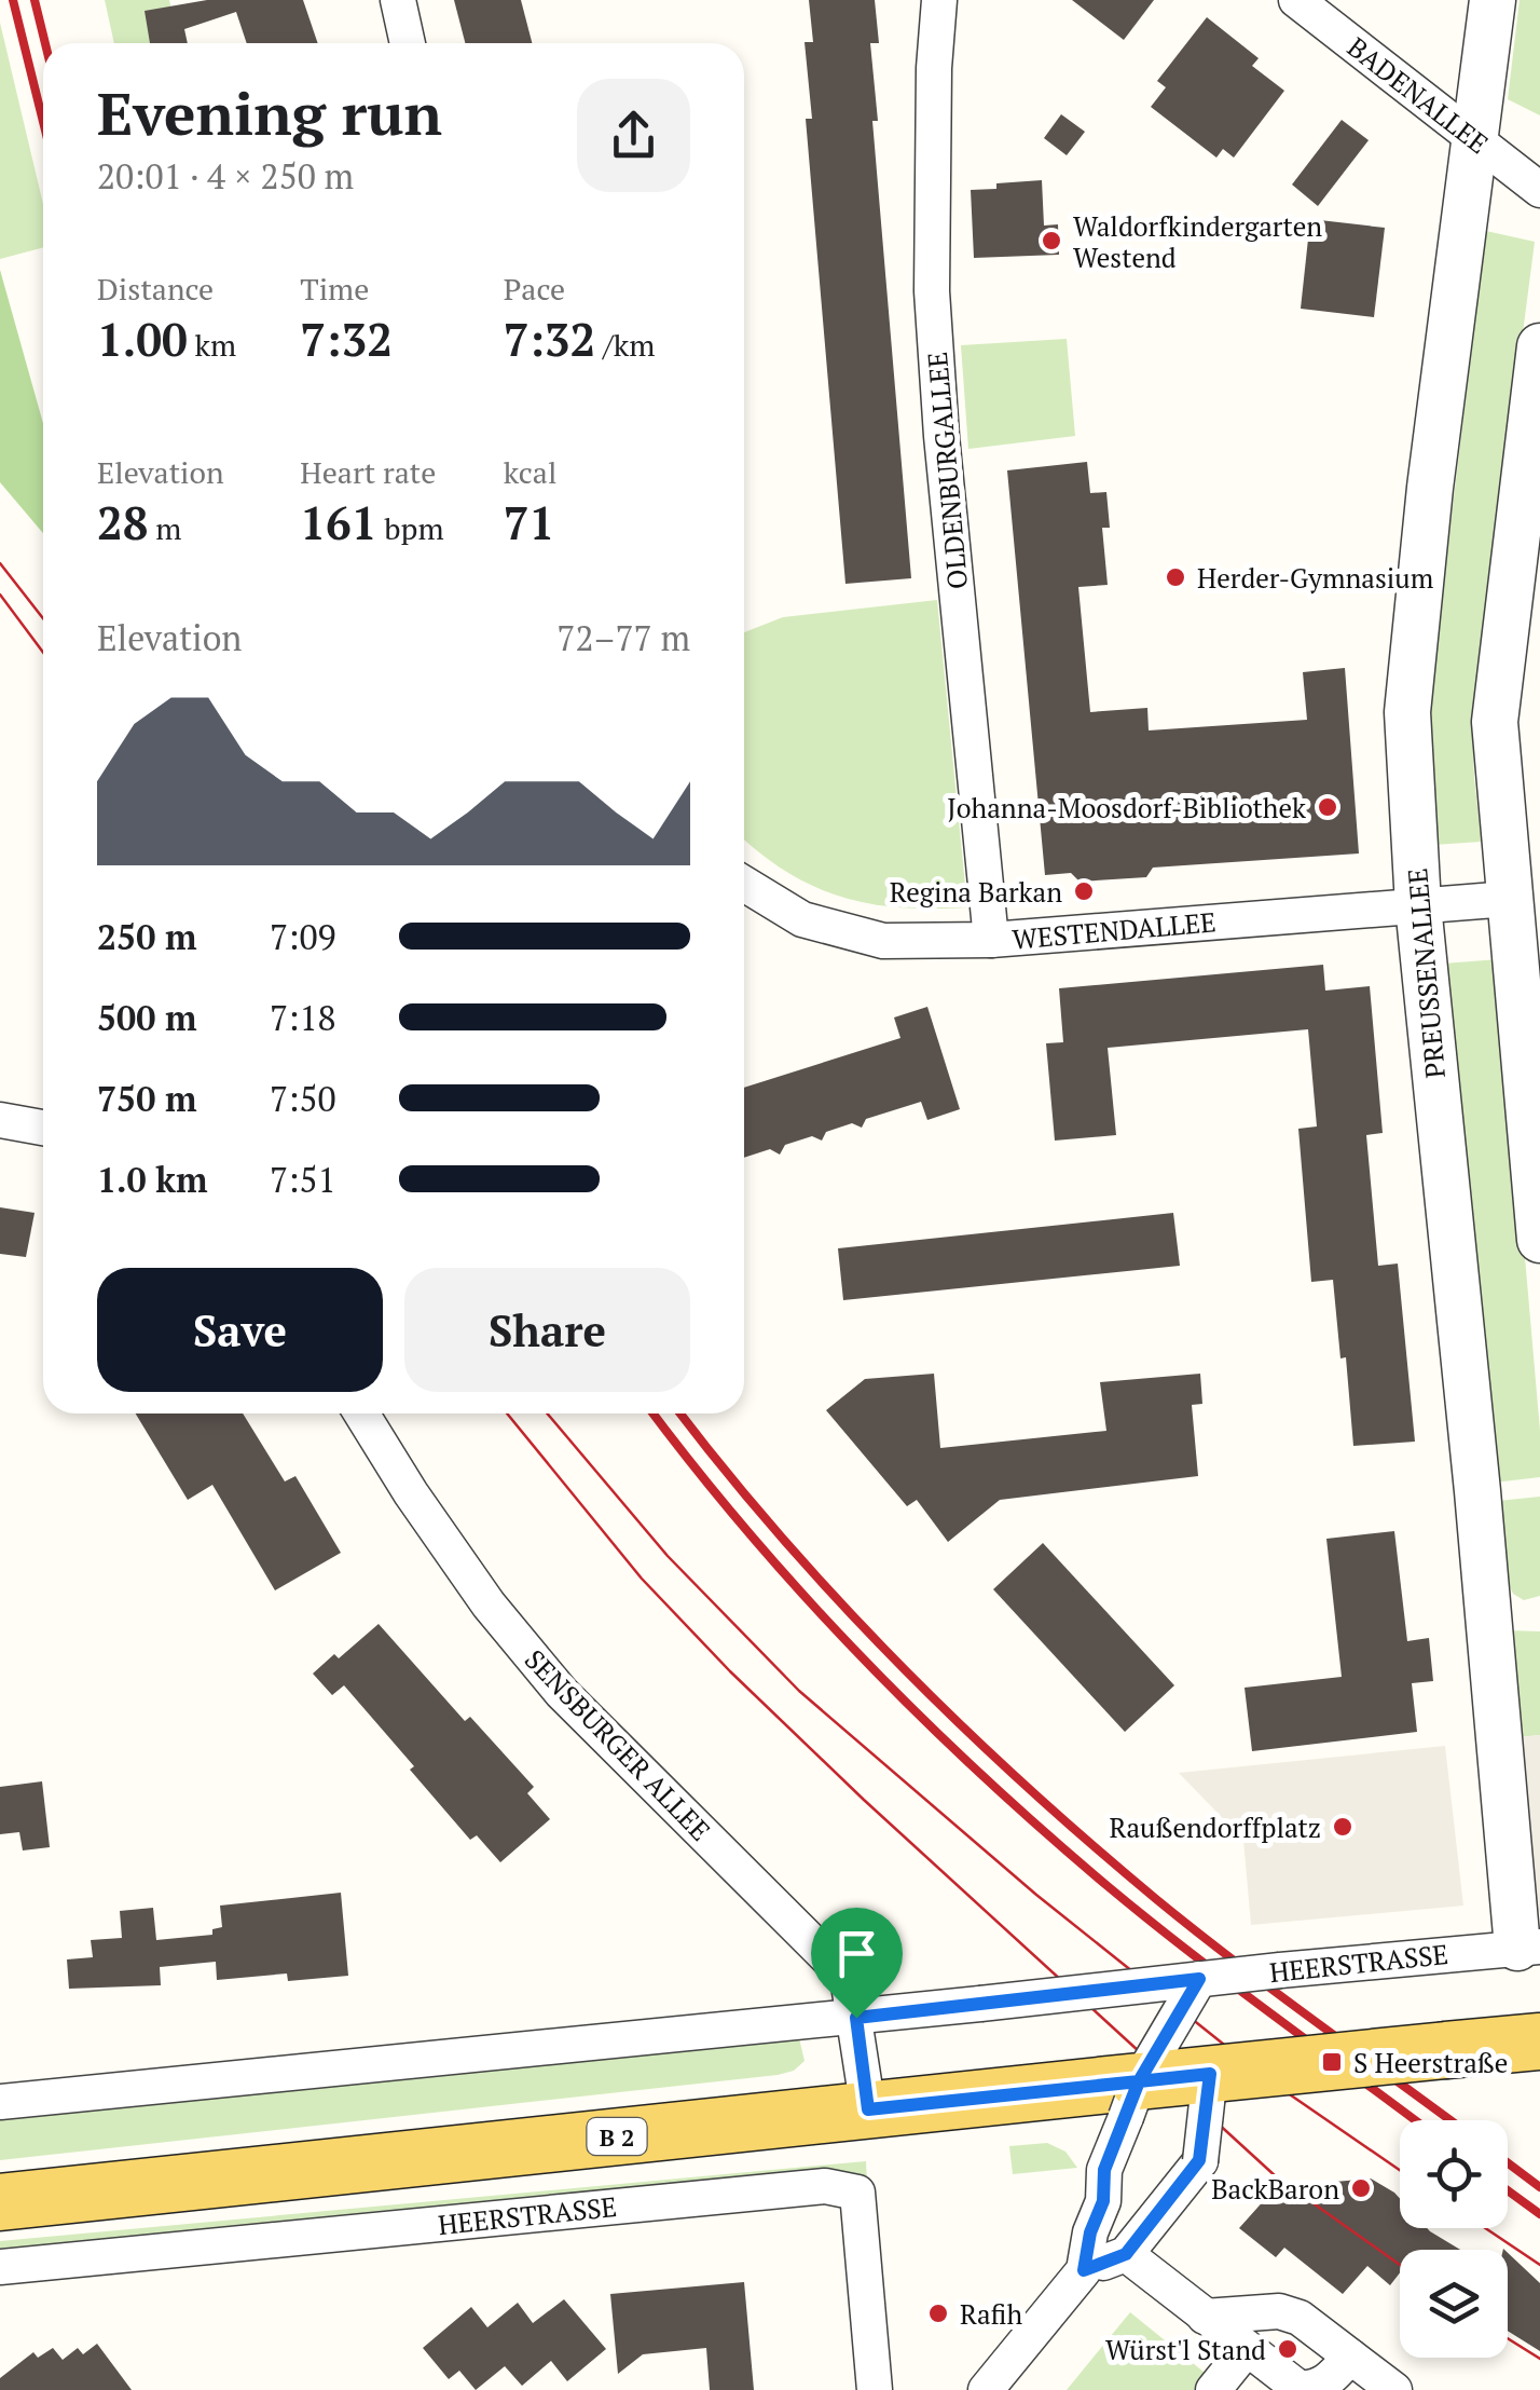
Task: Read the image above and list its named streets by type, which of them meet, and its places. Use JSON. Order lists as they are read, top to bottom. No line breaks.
{"streets":{"main road":["B 2"],"street":["BADENALLEE","OLDENBURGALLEE","WESTENDALLEE","PREUSSENALLEE","SENSBURGER ALLEE","HEERSTRASSE"]},"crossings":[["BADENALLEE","PREUSSENALLEE"],["OLDENBURGALLEE","WESTENDALLEE"],["WESTENDALLEE","PREUSSENALLEE"],["PREUSSENALLEE","HEERSTRASSE"],["SENSBURGER ALLEE","HEERSTRASSE"]],"places":{"other":["Waldorfkindergarten Westend","Herder-Gymnasium","Johanna-Moosdorf-Bibliothek","Regina Barkan","Raußendorffplatz","BackBaron","Rafih","Würst'l Stand"],"transit":["S Heerstraße"]},"page":{"heading":["Evening run","20:01 · 4 × 250 m"],"stats":[["Distance","1.00 km"],["Time","7:32"],["Pace","7:32 /km"],["Elevation","28 m"],["Heart rate","161 bpm"],["kcal","71"]],"chart":["Elevation","72–77 m"],"list":[{"name":"250 m","note":"7:09"},{"name":"500 m","note":"7:18"},{"name":"750 m","note":"7:50"},{"name":"1.0 km","note":"7:51"}],"buttons":["Save","Share"]}}
